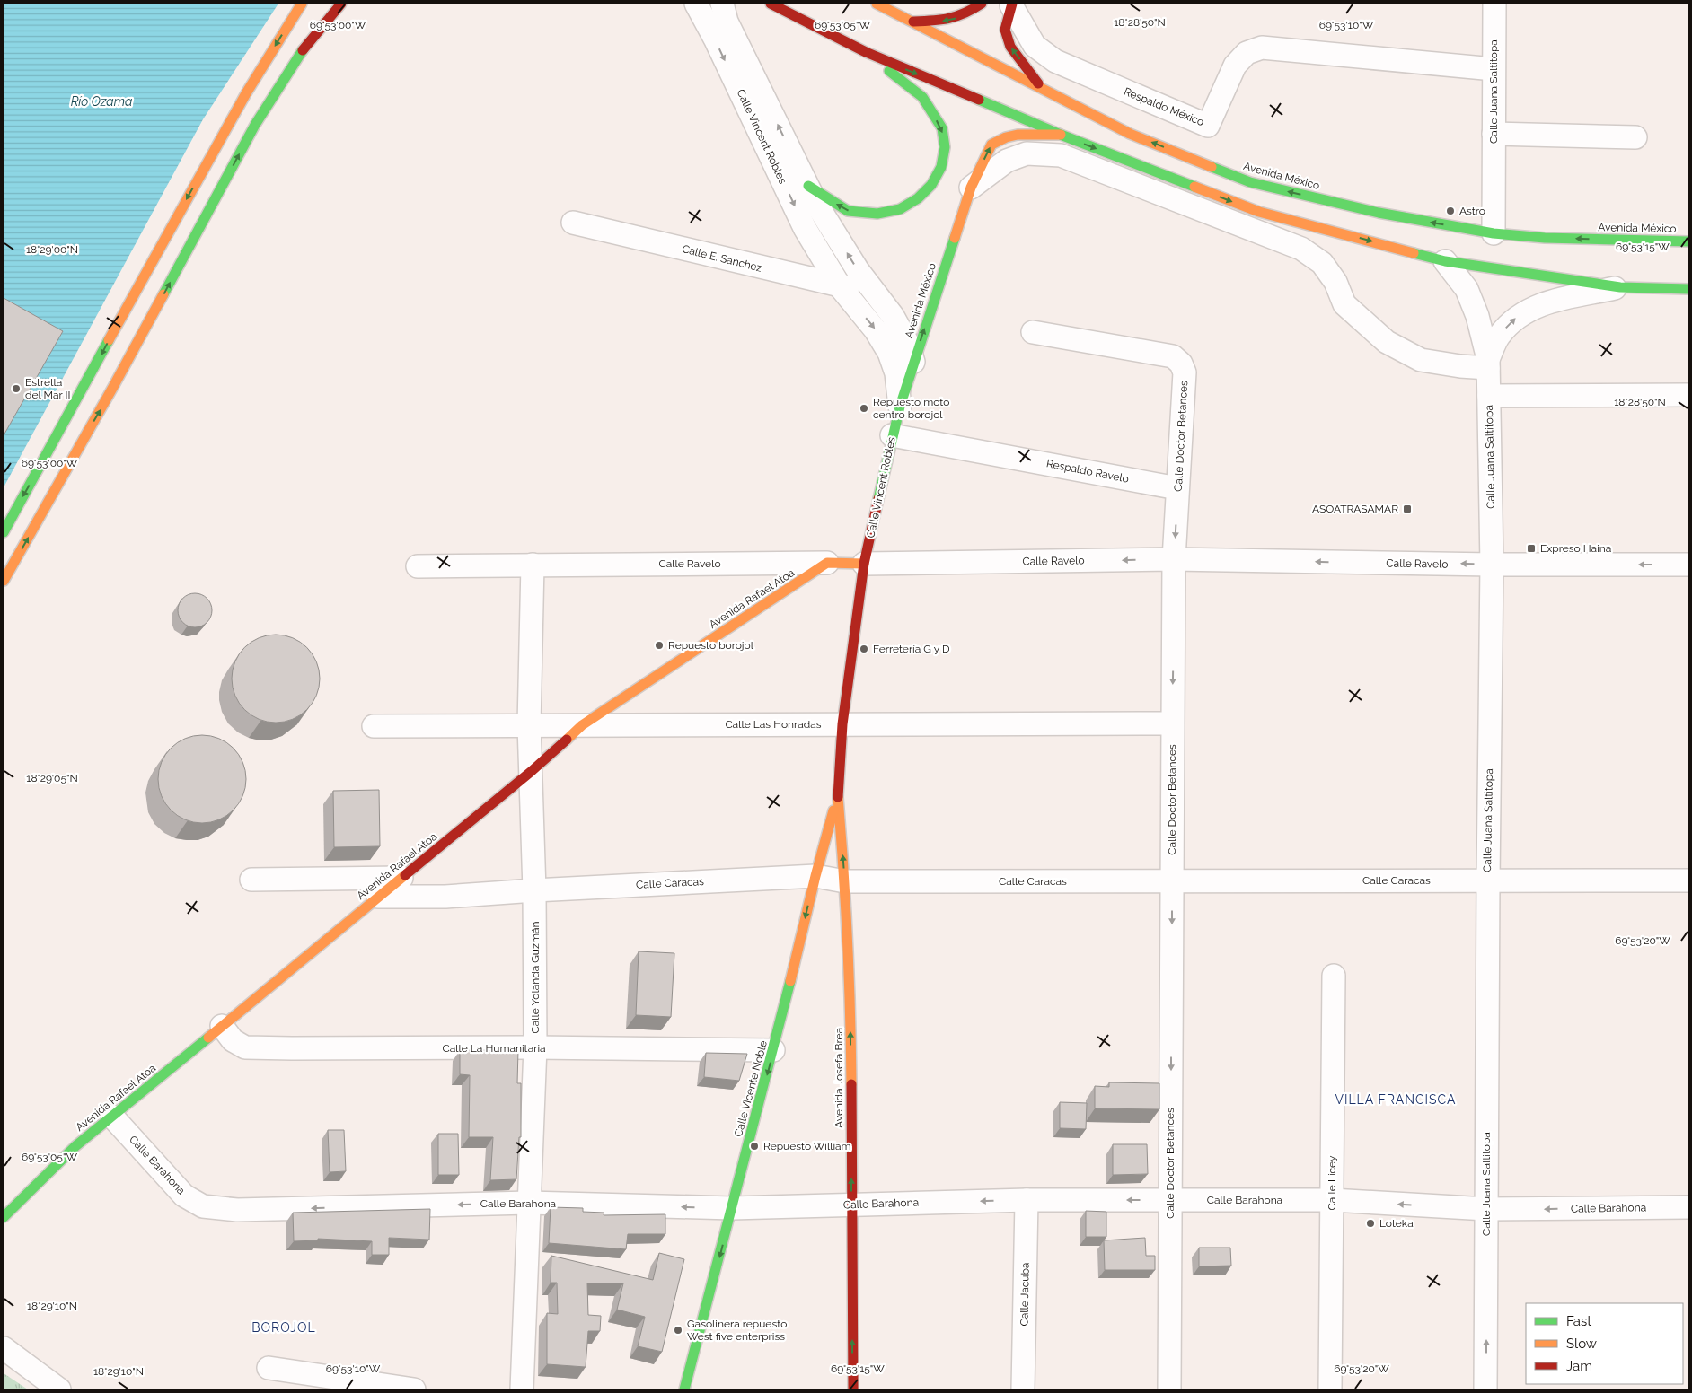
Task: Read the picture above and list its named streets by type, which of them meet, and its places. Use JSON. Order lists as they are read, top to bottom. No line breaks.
{"streets":{"main road":["Calle Vincent Robles","Avenida México","Calle Ravelo","Avenida Rafael Atoa","Avenida Josefa Brea","Calle Vicente Noble"],"street":["Calle Juana Saltitopa","Respaldo México","Calle E. Sanchez","Calle Doctor Betances","Respaldo Ravelo","Calle Las Honradas","Calle Caracas","Calle Yolanda Guzmán","Calle La Humanitaria","Calle Barahona","Calle Licey","Calle Jacuba"]},"crossings":[["Calle Juana Saltitopa","Respaldo México"],["Calle Juana Saltitopa","Avenida México"],["Calle Juana Saltitopa","Calle Ravelo"],["Calle Juana Saltitopa","Calle Caracas"],["Calle Juana Saltitopa","Calle Barahona"],["Calle Vincent Robles","Avenida México"],["Calle Vincent Robles","Calle E. Sanchez"],["Calle Vincent Robles","Respaldo Ravelo"],["Calle Vincent Robles","Calle Ravelo"],["Calle Vincent Robles","Calle Las Honradas"],["Calle Vincent Robles","Avenida Josefa Brea"],["Calle Vincent Robles","Calle Vicente Noble"],["Calle Doctor Betances","Respaldo Ravelo"],["Calle Doctor Betances","Calle Ravelo"],["Calle Doctor Betances","Calle Las Honradas"],["Calle Doctor Betances","Calle Caracas"],["Calle Doctor Betances","Calle Barahona"],["Calle Ravelo","Avenida Rafael Atoa"],["Calle Ravelo","Calle Yolanda Guzmán"],["Avenida Rafael Atoa","Calle Las Honradas"],["Avenida Rafael Atoa","Calle Caracas"],["Avenida Rafael Atoa","Calle Yolanda Guzmán"],["Avenida Rafael Atoa","Calle La Humanitaria"],["Avenida Rafael Atoa","Calle Barahona"],["Calle Las Honradas","Calle Yolanda Guzmán"],["Calle Caracas","Calle Yolanda Guzmán"],["Calle Caracas","Avenida Josefa Brea"],["Calle Caracas","Calle Vicente Noble"],["Calle Yolanda Guzmán","Calle La Humanitaria"],["Calle Yolanda Guzmán","Calle Barahona"],["Calle La Humanitaria","Calle Vicente Noble"],["Avenida Josefa Brea","Calle Vicente Noble"],["Avenida Josefa Brea","Calle Barahona"],["Calle Vicente Noble","Calle Barahona"],["Calle Barahona","Calle Licey"],["Calle Barahona","Calle Jacuba"]],"one_way":["Calle Doctor Betances","Calle Ravelo","Avenida Josefa Brea","Calle Vicente Noble","Calle Barahona"],"districts":["VILLA FRANCISCA","BOROJOL"],"water":["Río Ozama"],"places":{"other":["Astro","Estrella del Mar II","Repuesto moto centro borojol","Repuesto borojol","Ferretería G y D","Repuesto William","Loteka","Gasolinera repuesto West five enterpriss"],"transit":["ASOATRASAMAR","Expreso Haina"]},"legend":["Fast","Slow","Jam"],"coordinates":["18°28'50\"N","69°53'00\"W","69°53'05\"W","69°53'10\"W","69°53'15\"W","18°29'00\"N","18°29'05\"N","69°53'20\"W","18°29'10\"N"]}
